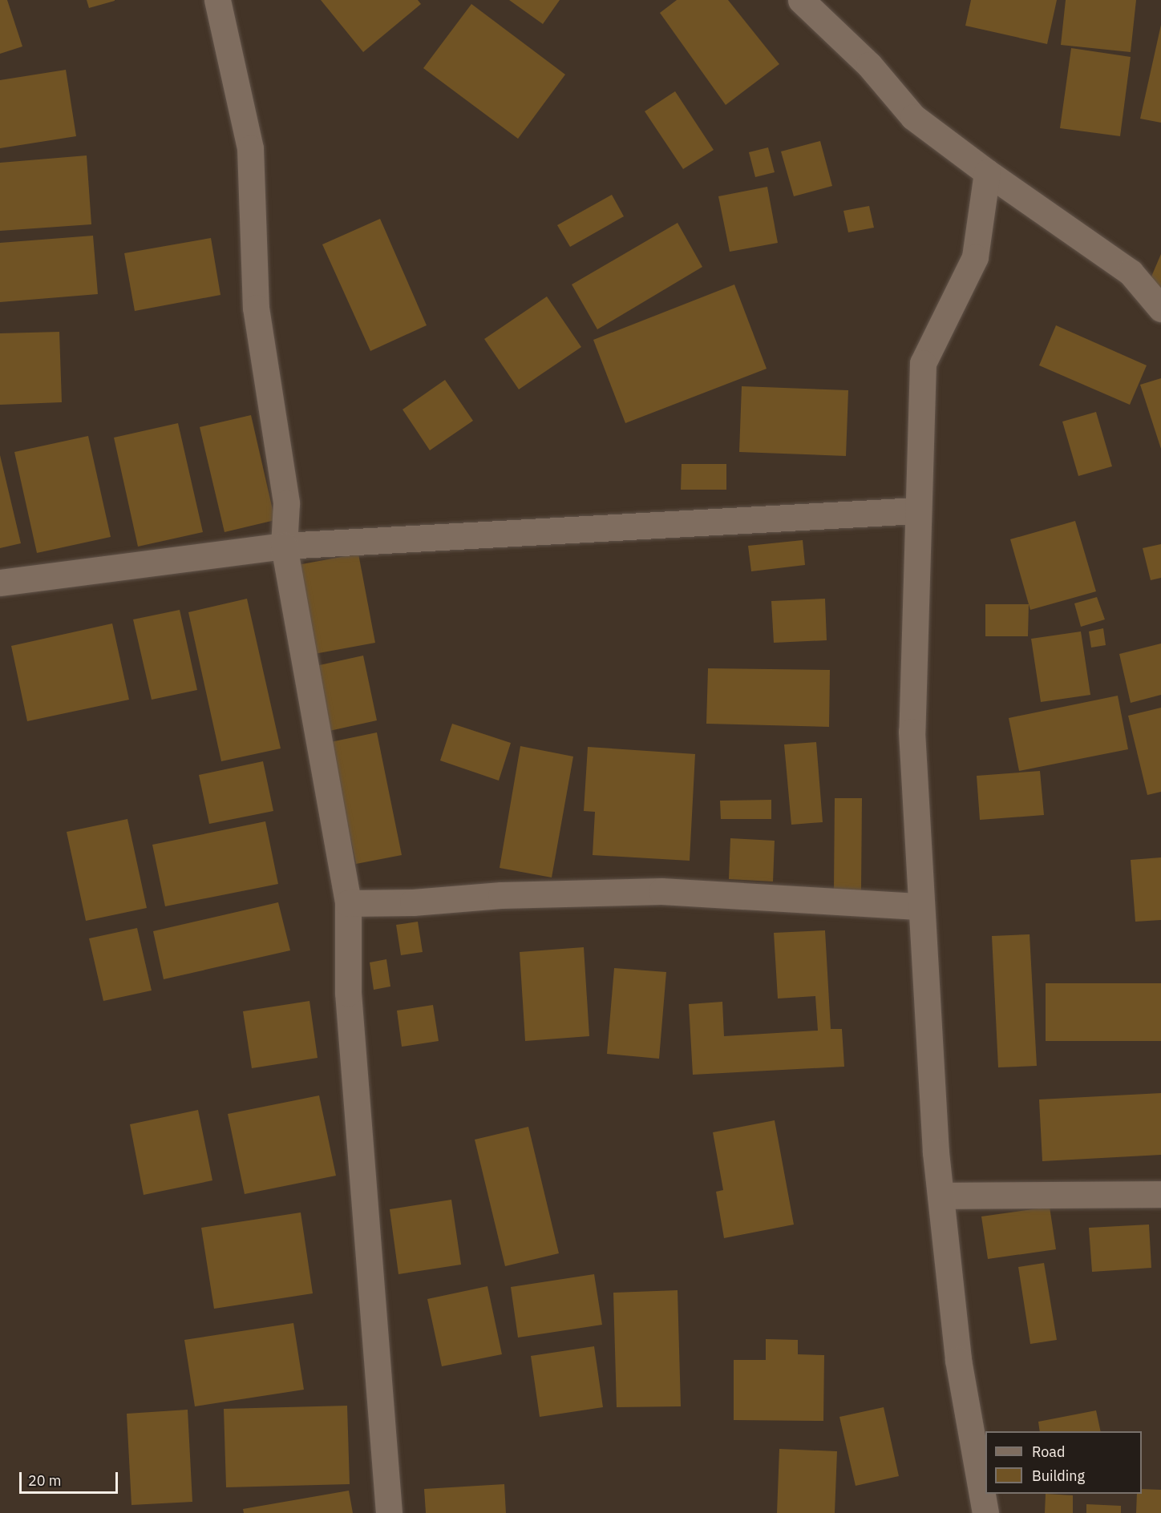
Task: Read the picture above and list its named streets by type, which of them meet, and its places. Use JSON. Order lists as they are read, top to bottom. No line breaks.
{"legend":["Road","Building"],"scale_bar":"20 m"}
